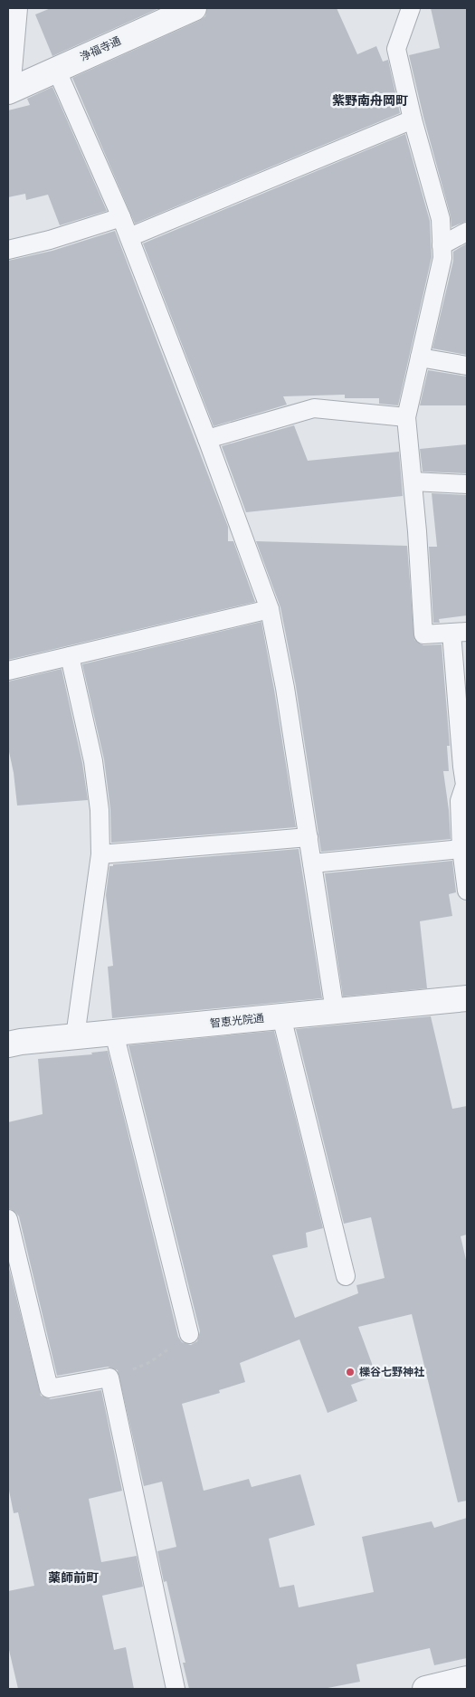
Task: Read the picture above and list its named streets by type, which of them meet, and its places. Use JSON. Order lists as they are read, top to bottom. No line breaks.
{"streets":{"street":["浄福寺通","智恵光院通"]},"districts":["紫野南舟岡町","薬師前町"],"places":["櫟谷七野神社"]}
